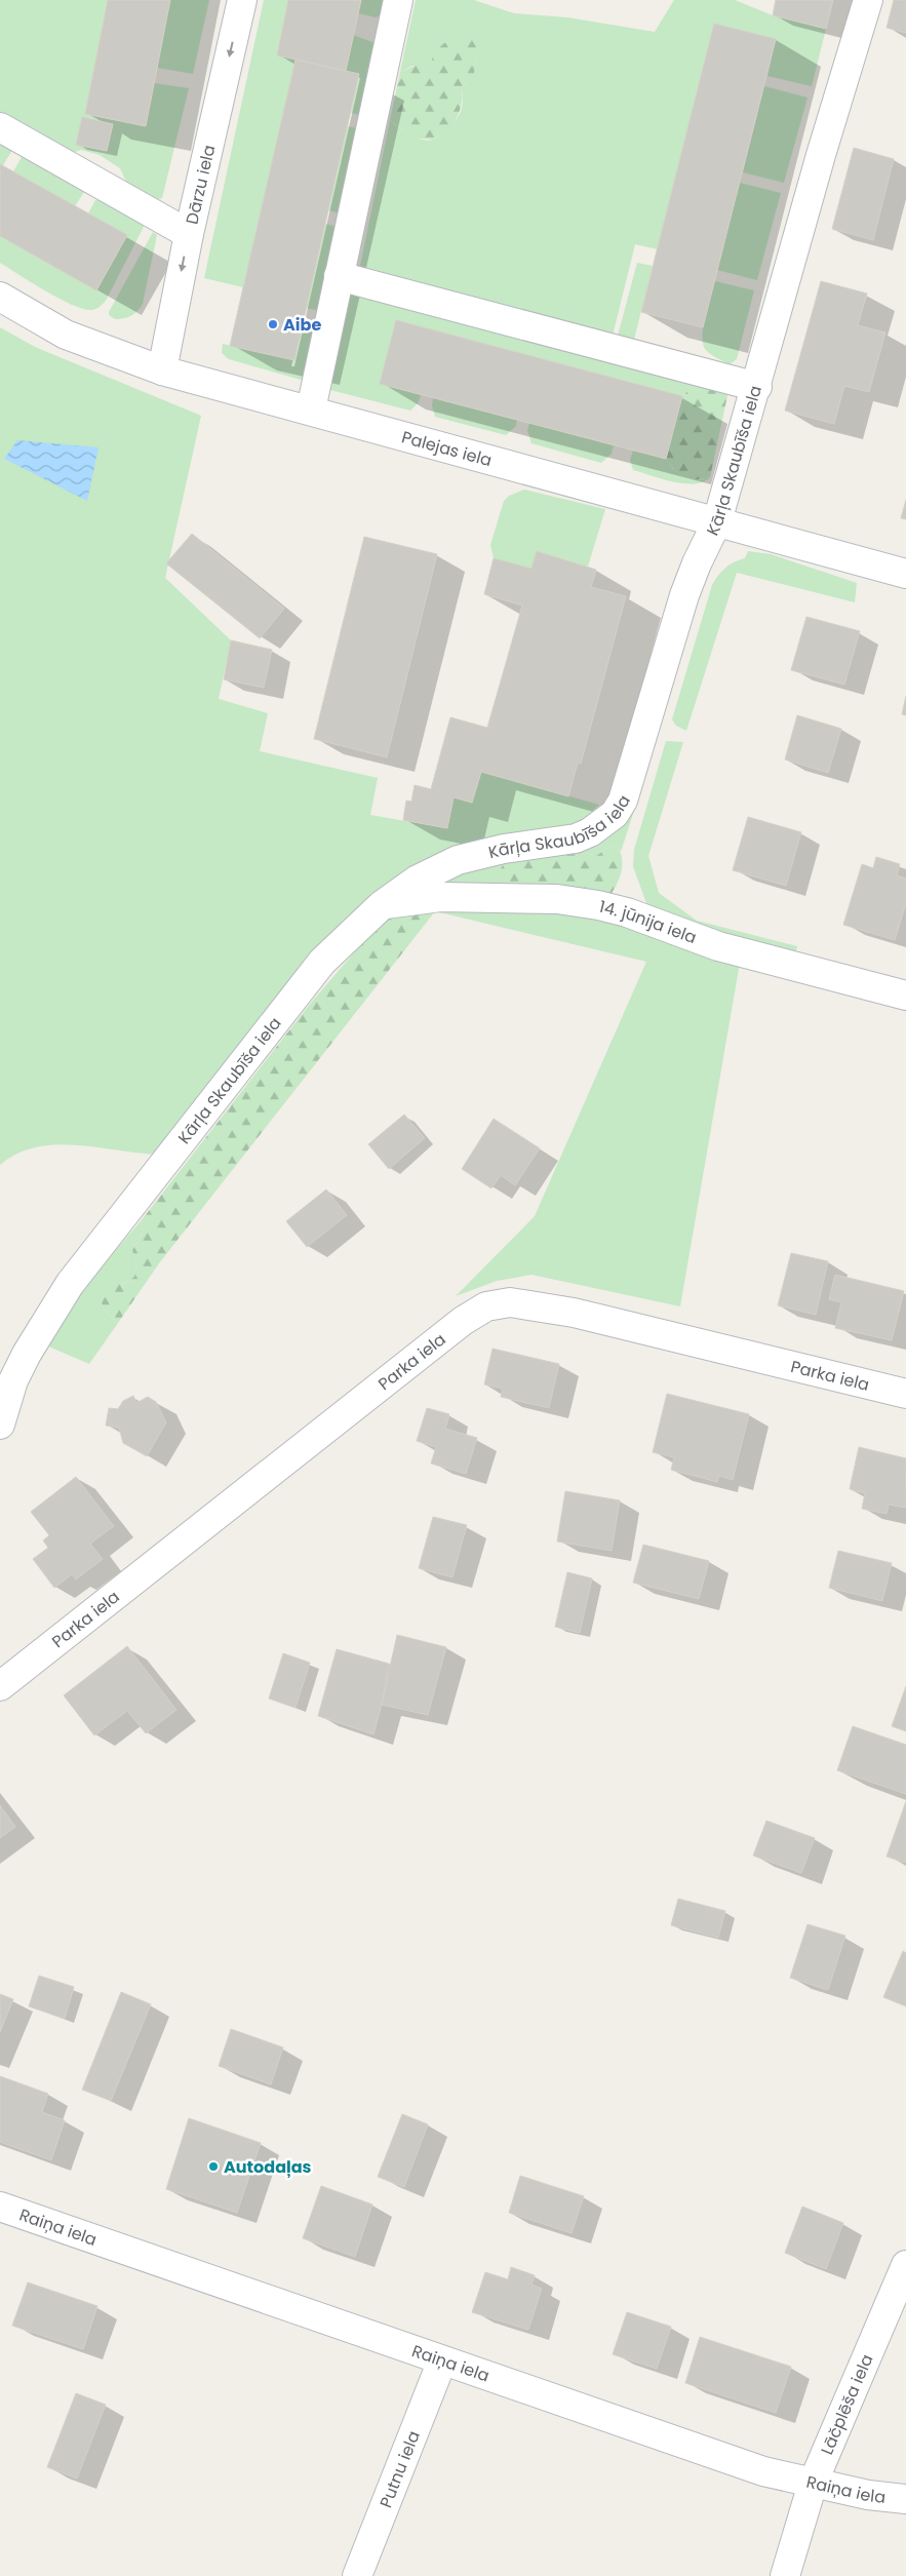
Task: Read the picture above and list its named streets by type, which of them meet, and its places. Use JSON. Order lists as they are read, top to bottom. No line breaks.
{"streets":{"street":["Dārzu iela","Palejas iela","Kārļa Skaubīša iela","14. jūnija iela","Parka iela","Raiņa iela","Lāčplēša iela","Putnu iela"]},"crossings":[["Dārzu iela","Palejas iela"],["Palejas iela","Kārļa Skaubīša iela"],["Kārļa Skaubīša iela","14. jūnija iela"],["Raiņa iela","Lāčplēša iela"],["Raiņa iela","Putnu iela"]],"places":["Aibe","Autodaļas"]}
